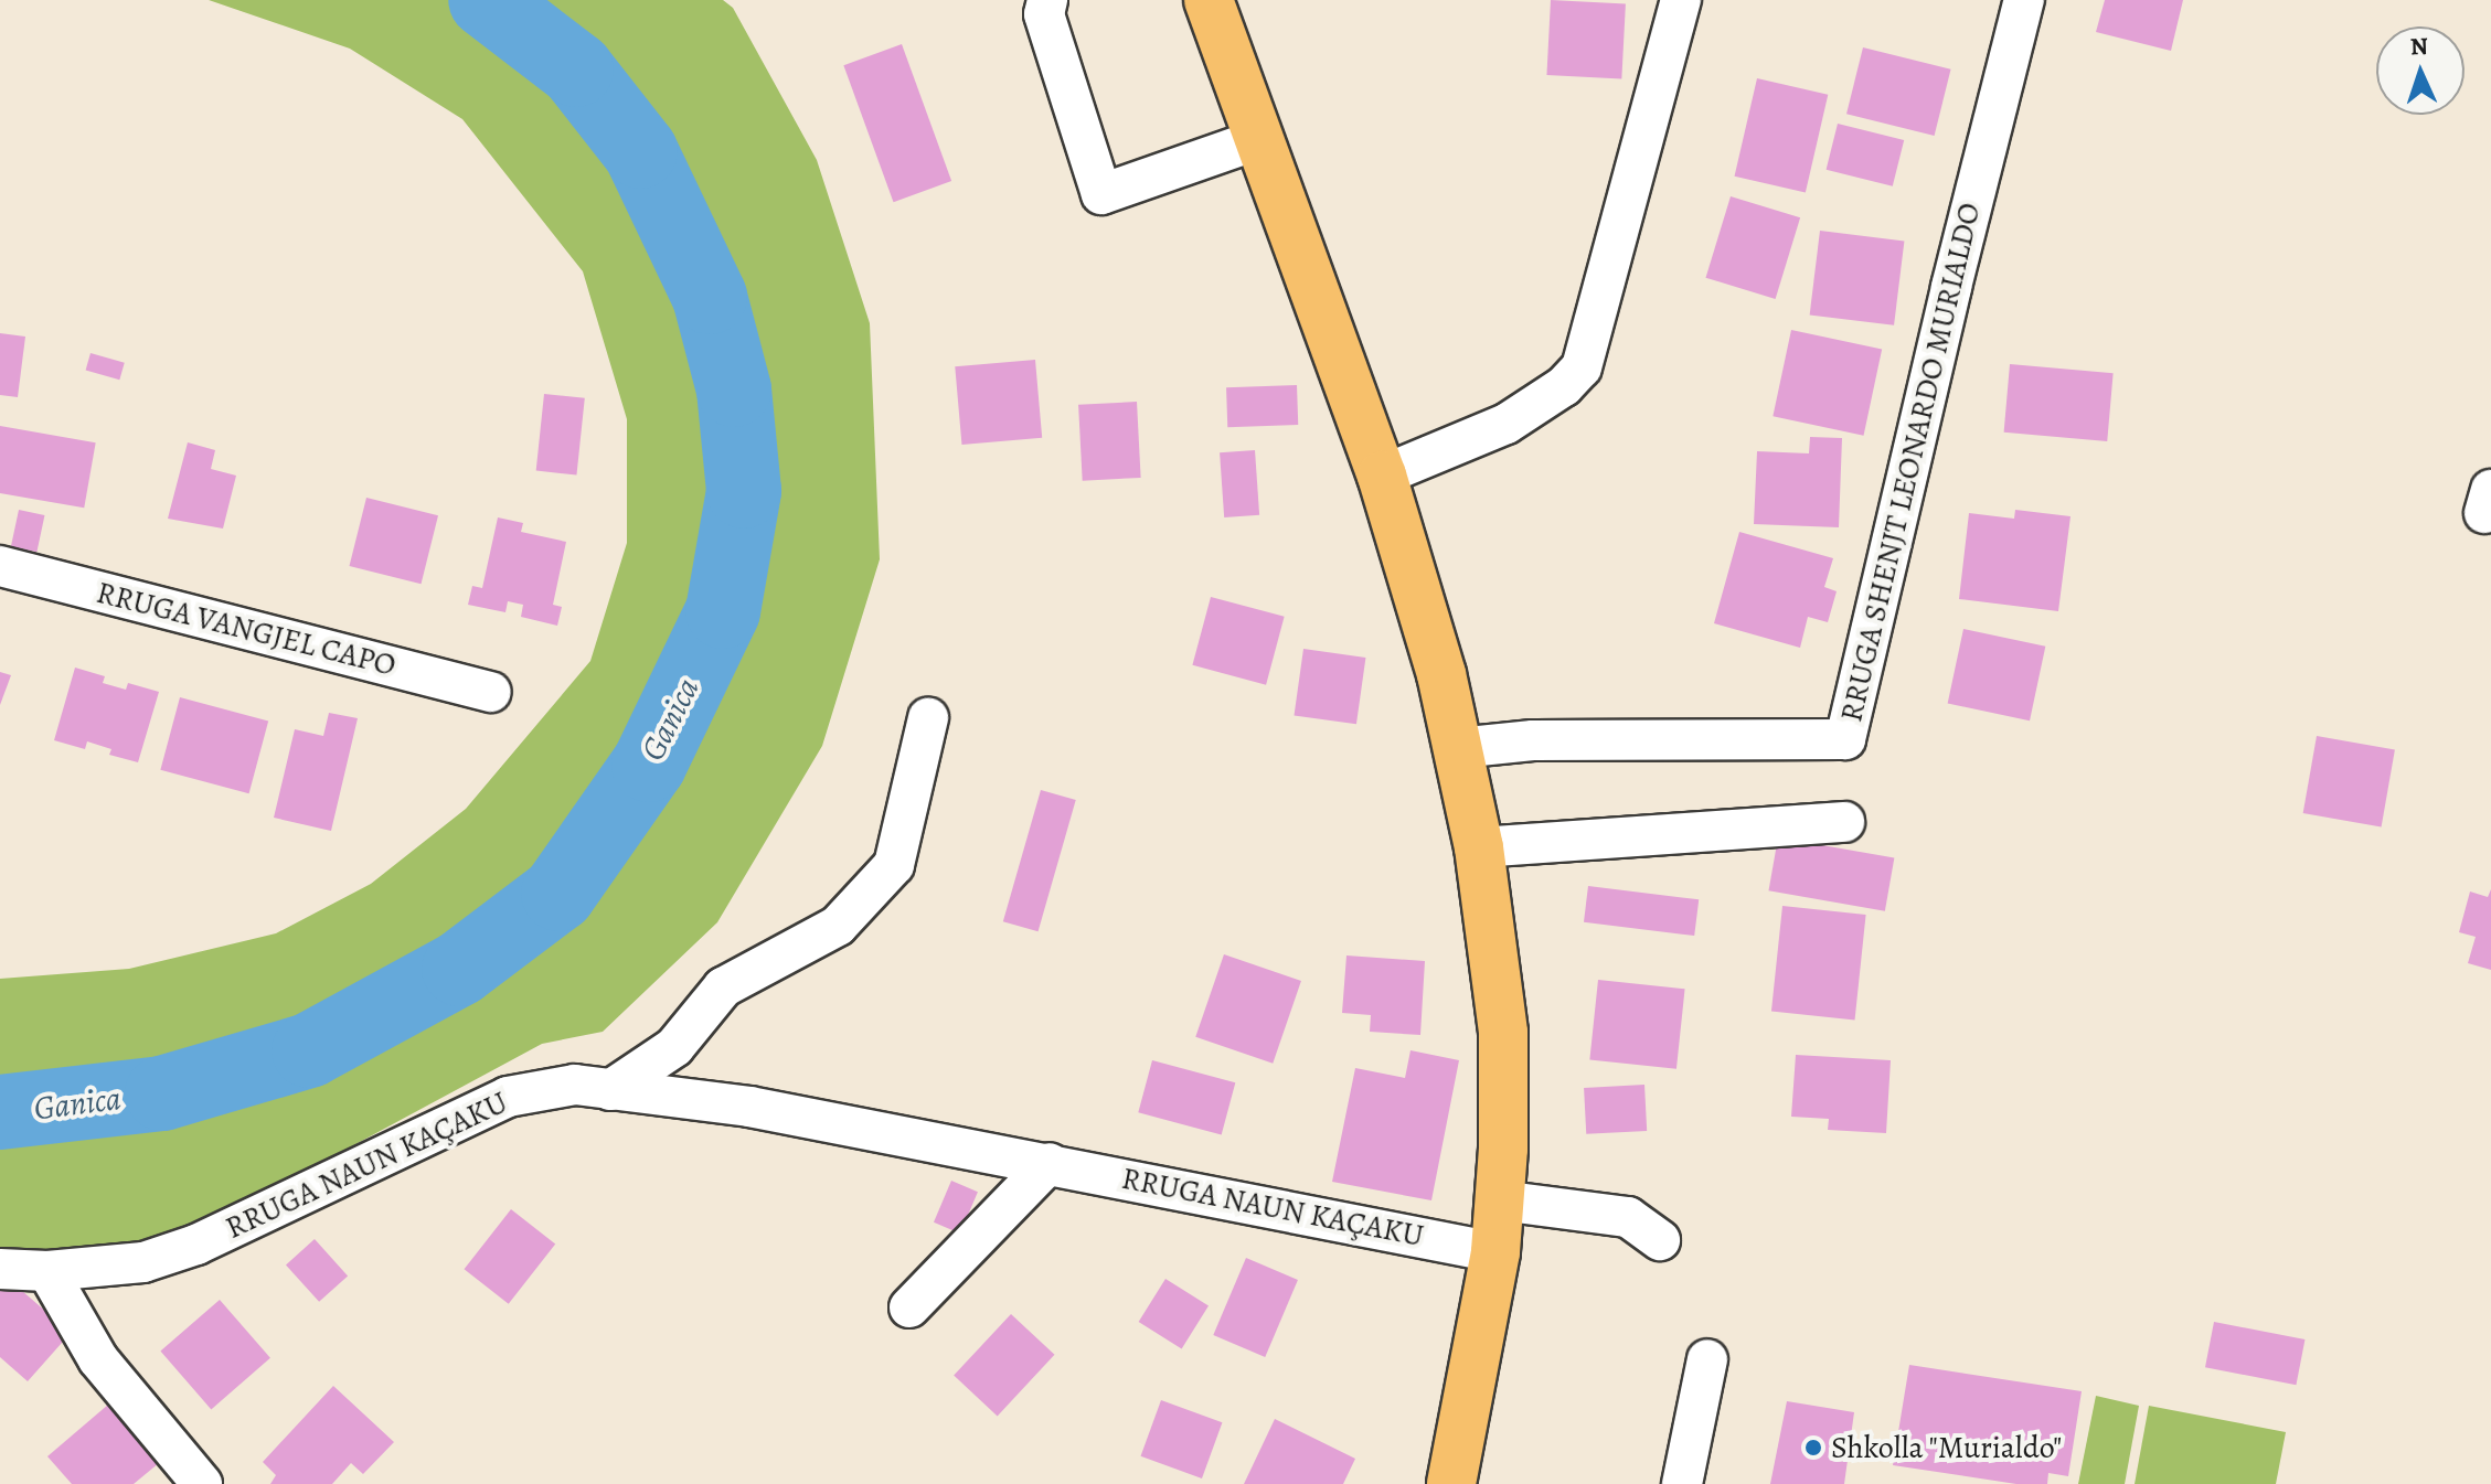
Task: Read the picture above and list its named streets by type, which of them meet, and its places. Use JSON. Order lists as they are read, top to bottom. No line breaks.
{"streets":{"street":["RRUGA SHENJT LEONARDO MURIALDO","RRUGA VANGJEL CAPO","RRUGA NAUN KAÇAKU"]},"water":["Ganica"],"places":["Shkolla \"Murialdo\""],"north":"top"}
